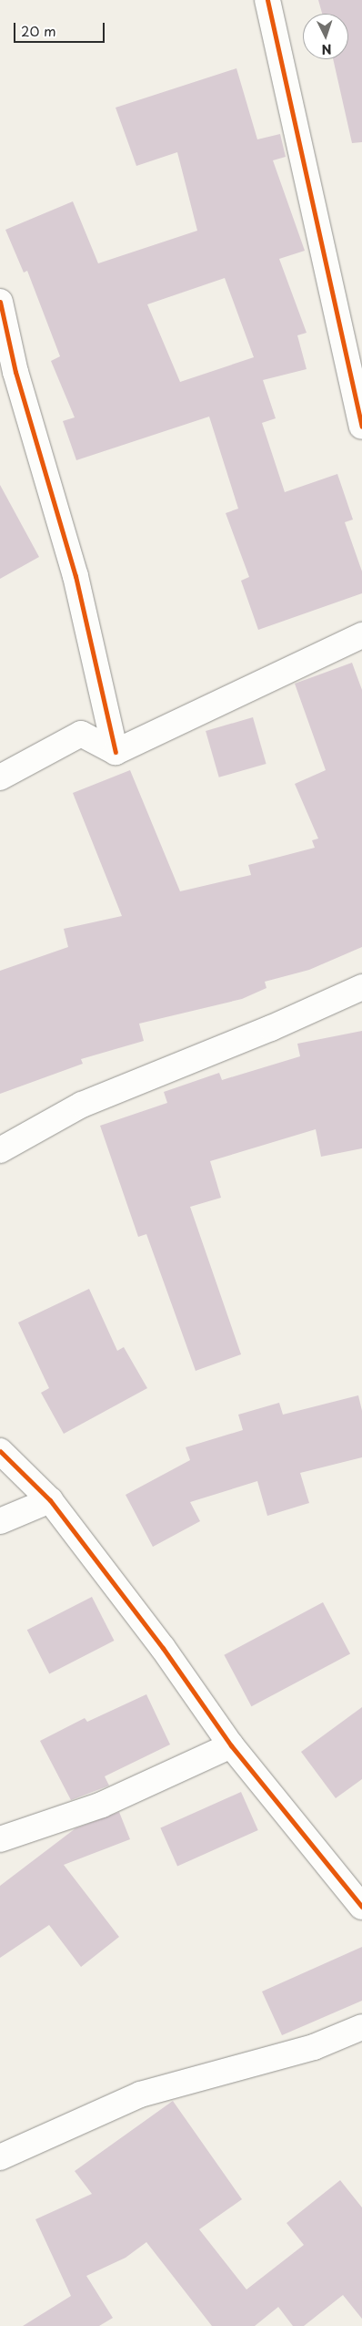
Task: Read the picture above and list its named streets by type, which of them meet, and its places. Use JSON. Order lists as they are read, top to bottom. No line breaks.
{"scale_bar":"20 m","north":"bottom"}
